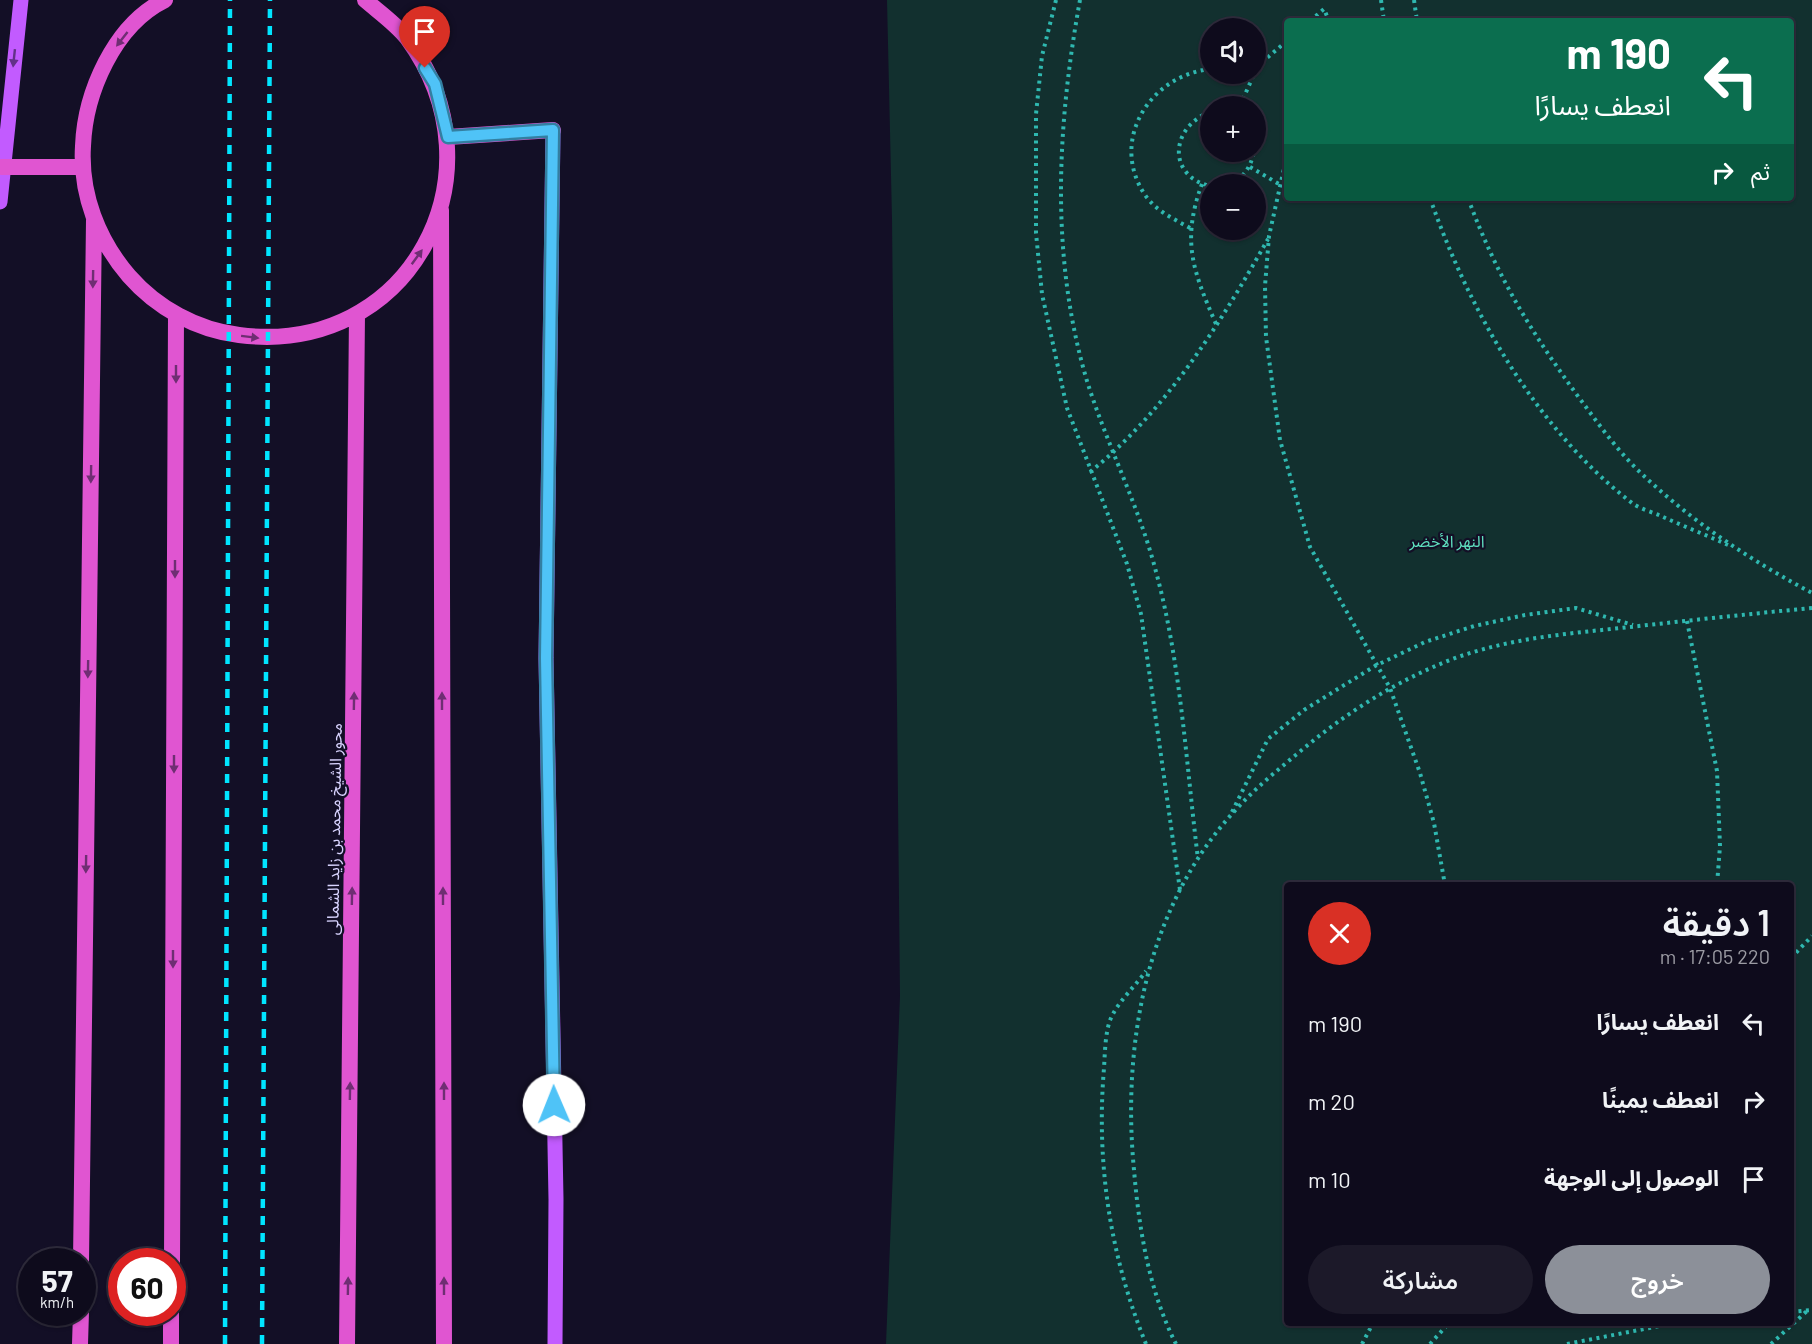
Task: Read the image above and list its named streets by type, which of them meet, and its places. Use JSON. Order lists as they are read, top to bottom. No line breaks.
{"streets":{"highway":["محور الشيخ محمد بن زايد الشمالى"]},"parks":["النهر الأخضر"],"page":{"map_buttons":["+","−"],"turn":["190 m","انعطف يسارًا"],"then":"ثم","heading":["1 دقيقة","220 m · 17:05"],"list":[{"name":"انعطف يسارًا","value":"190 m"},{"name":"انعطف يمينًا","value":"20 m"},{"name":"الوصول إلى الوجهة","value":"10 m"}],"buttons":["خروج","مشاركة"],"speed":"57 km/h","limit":"60"}}
